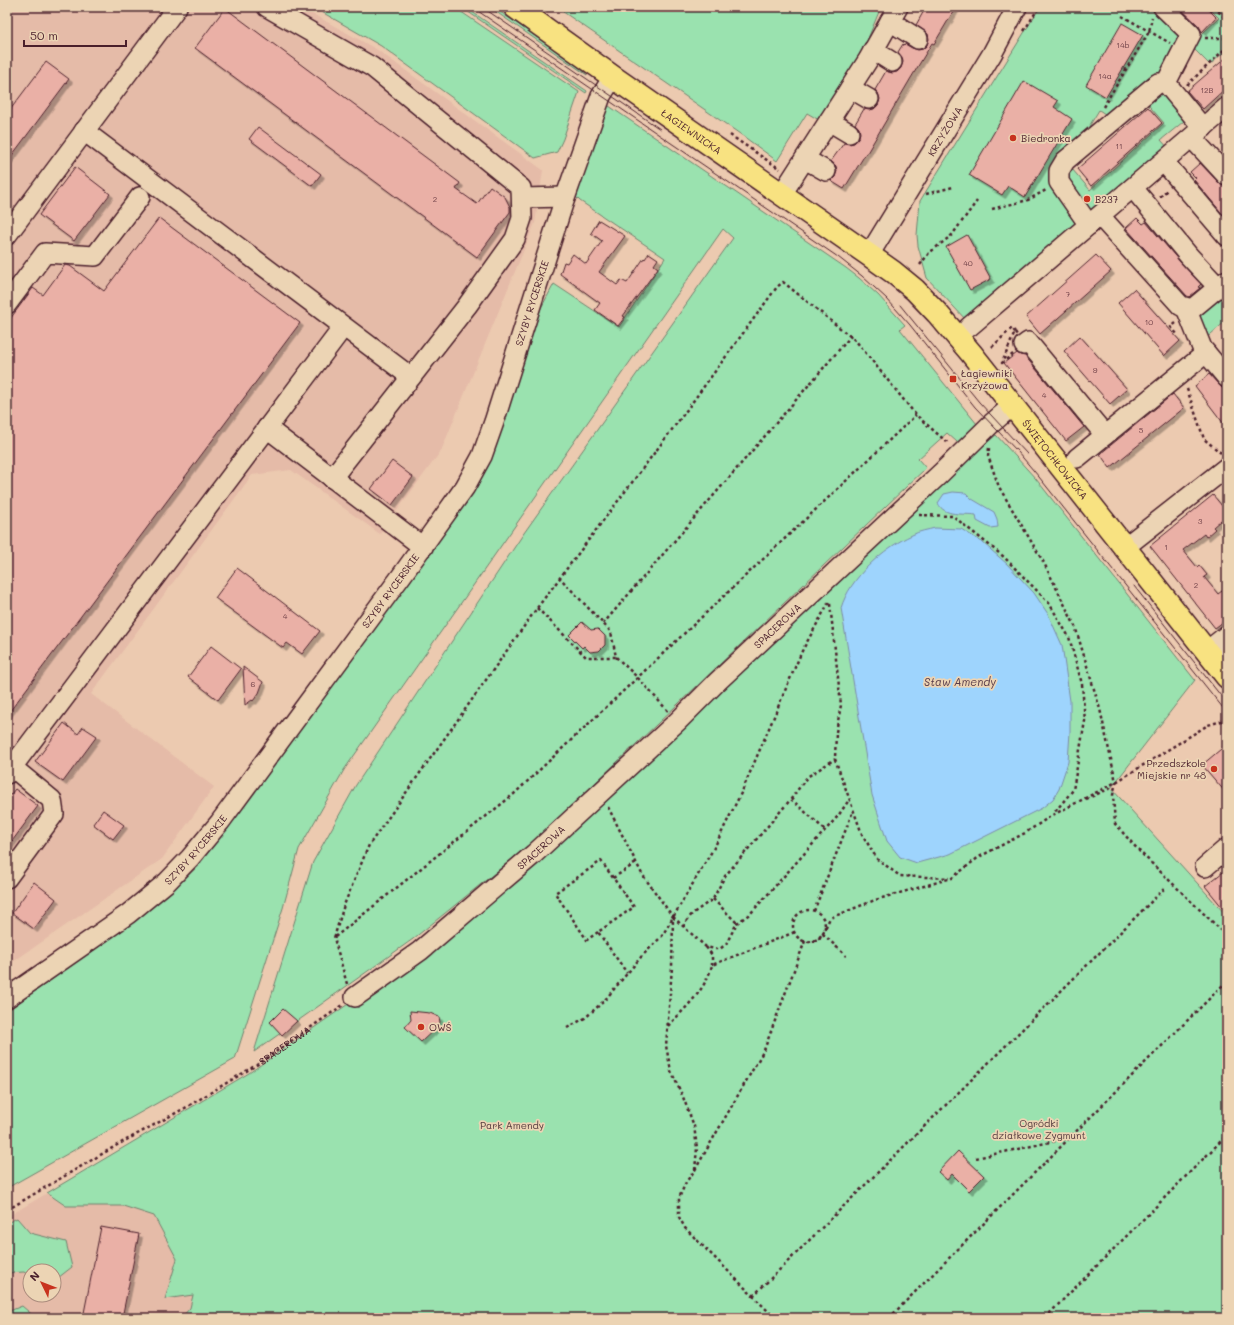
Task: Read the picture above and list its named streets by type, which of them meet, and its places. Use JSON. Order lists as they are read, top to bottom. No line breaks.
{"streets":{"main road":["ŁAGIEWNICKA","ŚWIĘTOCHŁOWICKA"],"street":["KRZYŻOWA","SZYBY RYCERSKIE","SPACEROWA"]},"crossings":[["ŁAGIEWNICKA","KRZYŻOWA"],["ŁAGIEWNICKA","SZYBY RYCERSKIE"],["ŁAGIEWNICKA","ŚWIĘTOCHŁOWICKA"],["KRZYŻOWA","ŚWIĘTOCHŁOWICKA"],["ŚWIĘTOCHŁOWICKA","SPACEROWA"]],"water":["Staw Amendy"],"parks":["Ogródki działkowe Zygmunt","Park Amendy"],"places":{"other":["Biedronka","B237","Przedszkole Miejskie nr 48","OWŚ"],"transit":["Łagiewniki Krzyżowa"]},"house_numbers":["14b","14a","12B","11","2","40","7","10","9","4","5","3","1","2","4","6"],"scale_bar":"50 m","north":"top left"}
